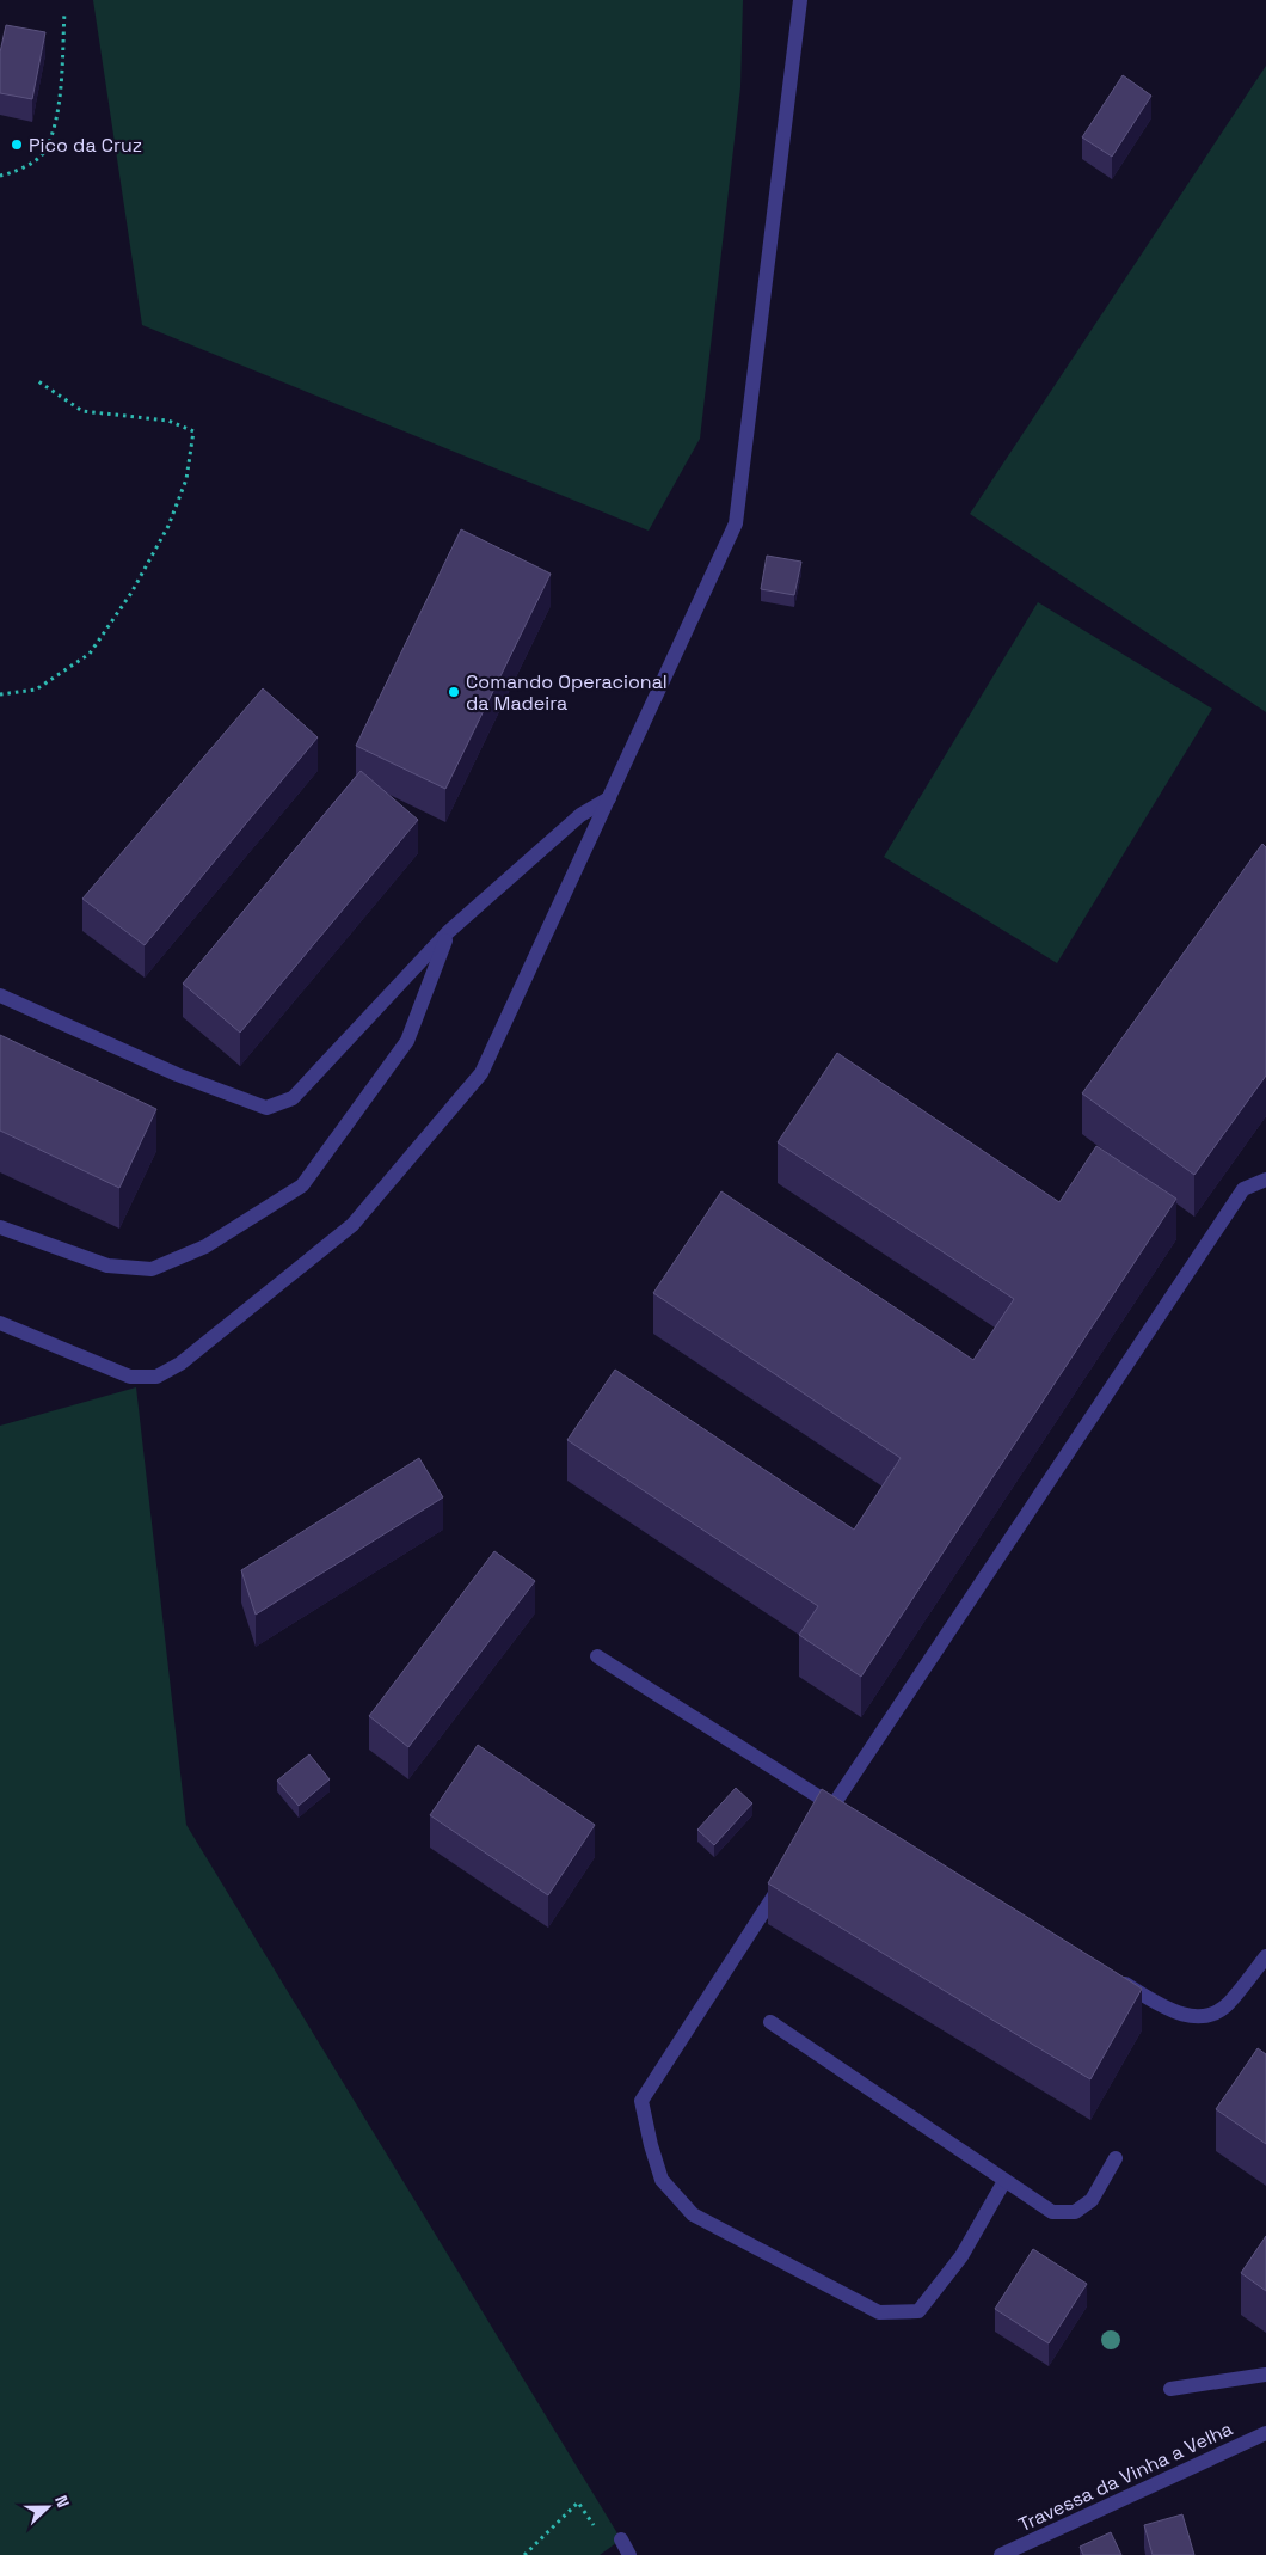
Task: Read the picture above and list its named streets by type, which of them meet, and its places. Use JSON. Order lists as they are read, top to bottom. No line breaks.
{"streets":{"lane":["Travessa da Vinha a Velha"]},"places":["Pico da Cruz","Comando Operacional da Madeira"],"north":"right"}
